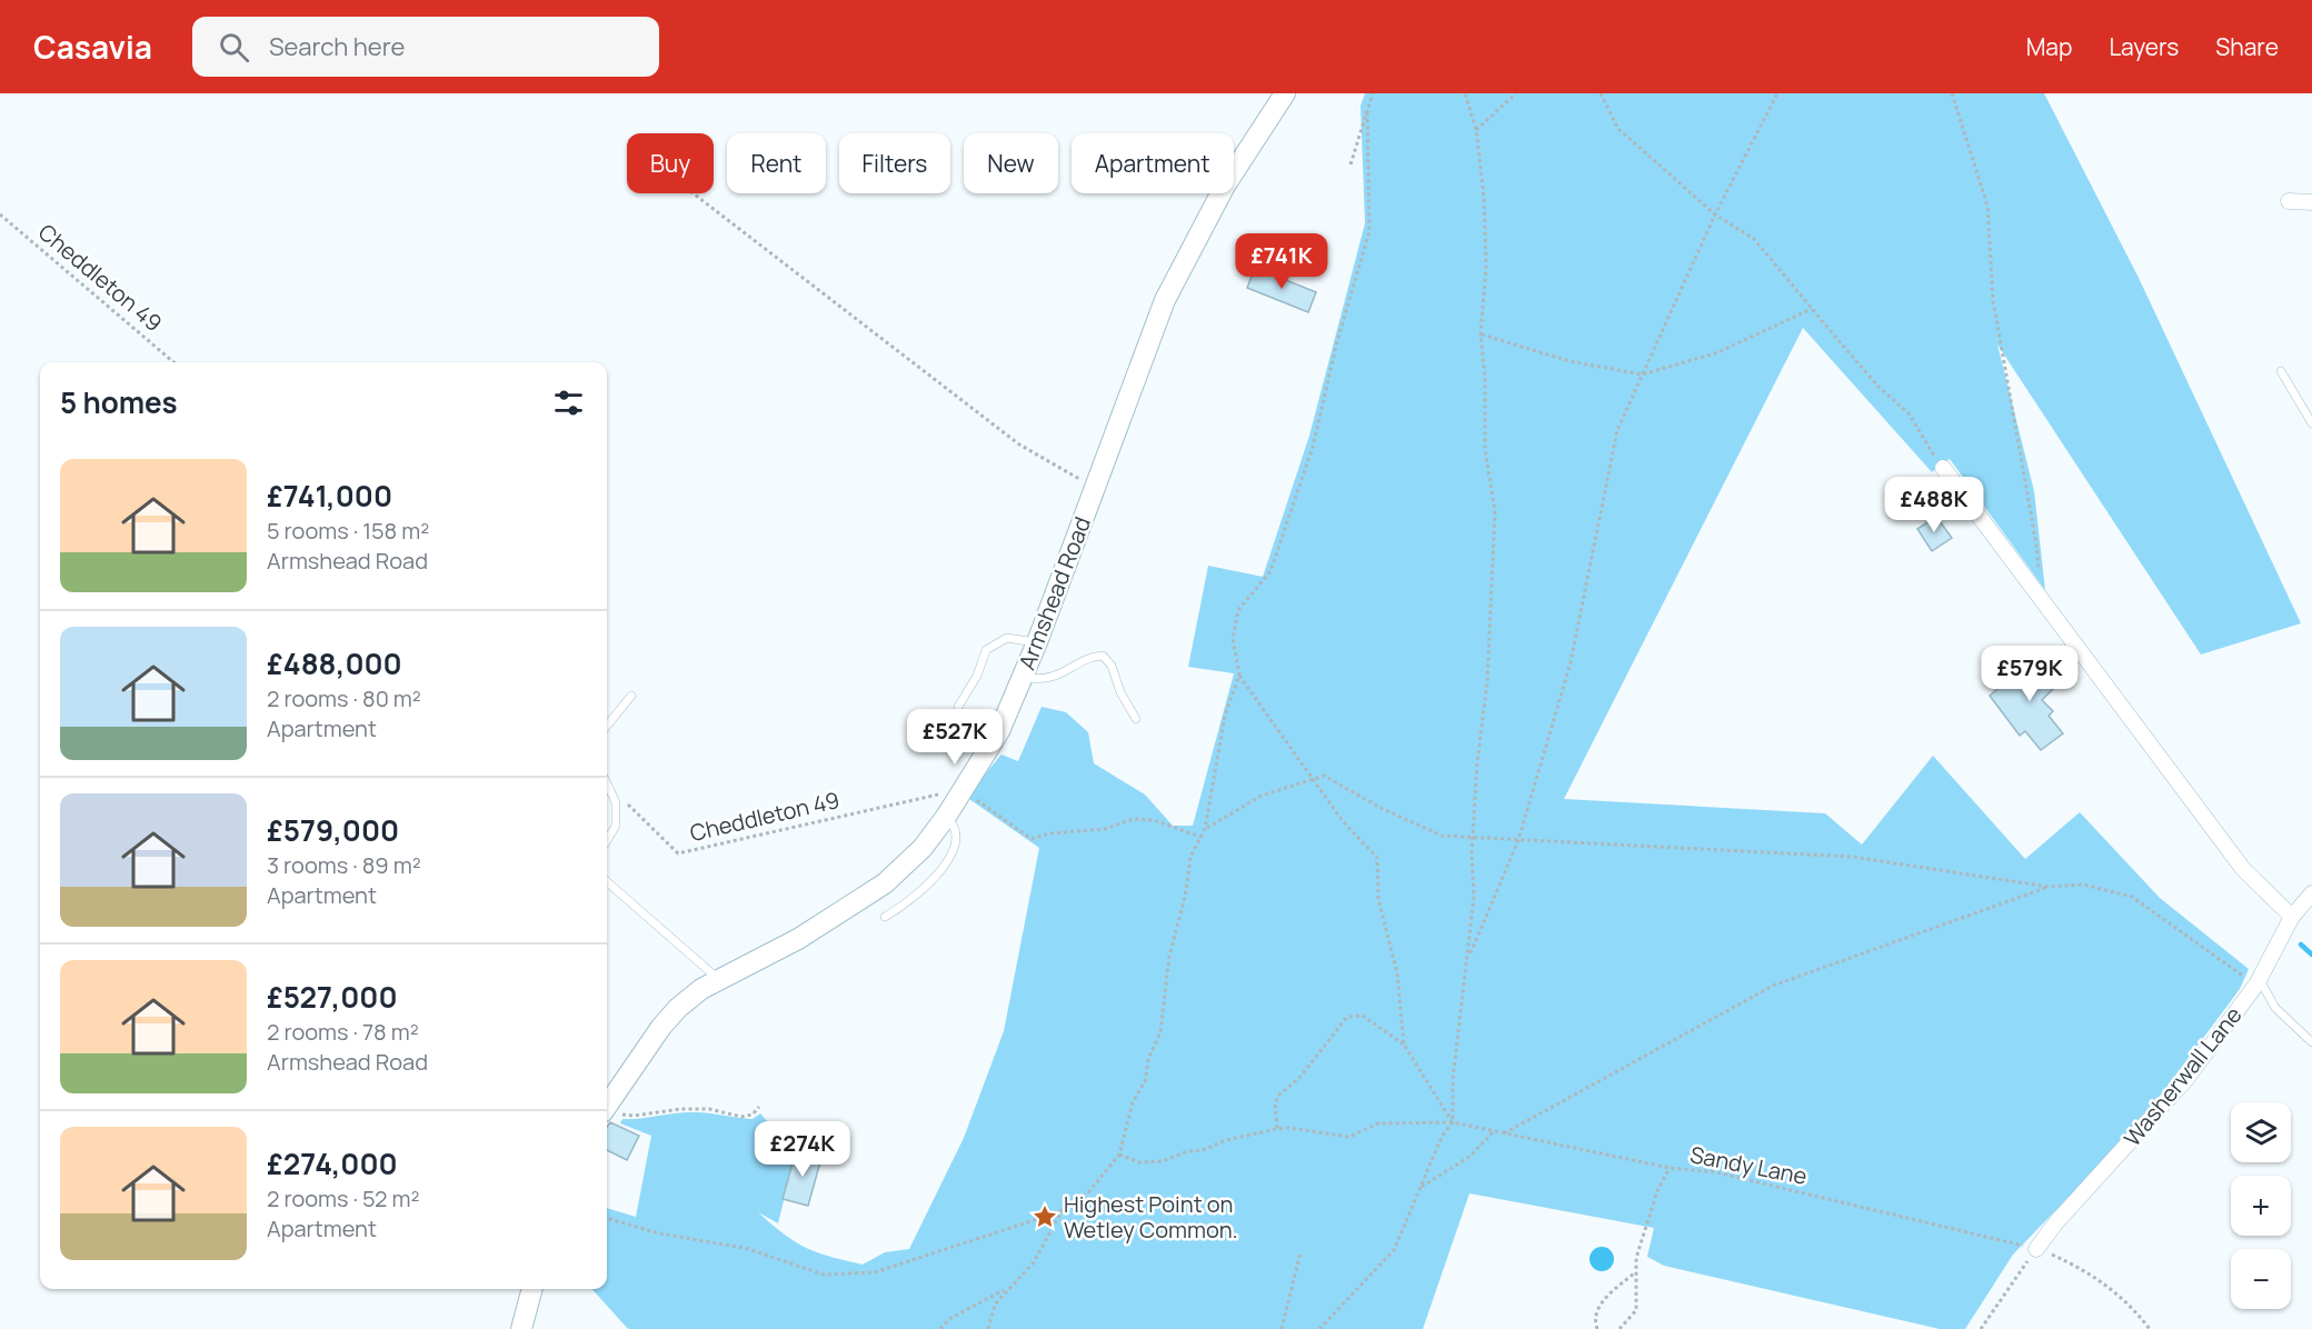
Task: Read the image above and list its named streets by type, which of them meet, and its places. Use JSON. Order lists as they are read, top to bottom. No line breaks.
{"streets":{"street":["Armshead Road","Washerwall Lane"],"path":["Cheddleton 49","Sandy Lane"]},"crossings":[["Cheddleton 49","Armshead Road"],["Washerwall Lane","Sandy Lane"]],"places":{"place":["Highest Point on Wetley Common."]},"page":{"header":"Casavia","search":"Search here","nav":["Map","Layers","Share"],"chip":["Buy","Rent","Filters","New","Apartment"],"price":["£741K","£488K","£579K","£527K","£274K"],"heading":"5 homes","list":[{"name":"£741,000","note":"5 rooms · 158 m² · Armshead Road"},{"name":"£488,000","note":"2 rooms · 80 m² · Apartment"},{"name":"£579,000","note":"3 rooms · 89 m² · Apartment"},{"name":"£527,000","note":"2 rooms · 78 m² · Armshead Road"},{"name":"£274,000","note":"2 rooms · 52 m² · Apartment"}],"map_buttons":["+","−"]}}
